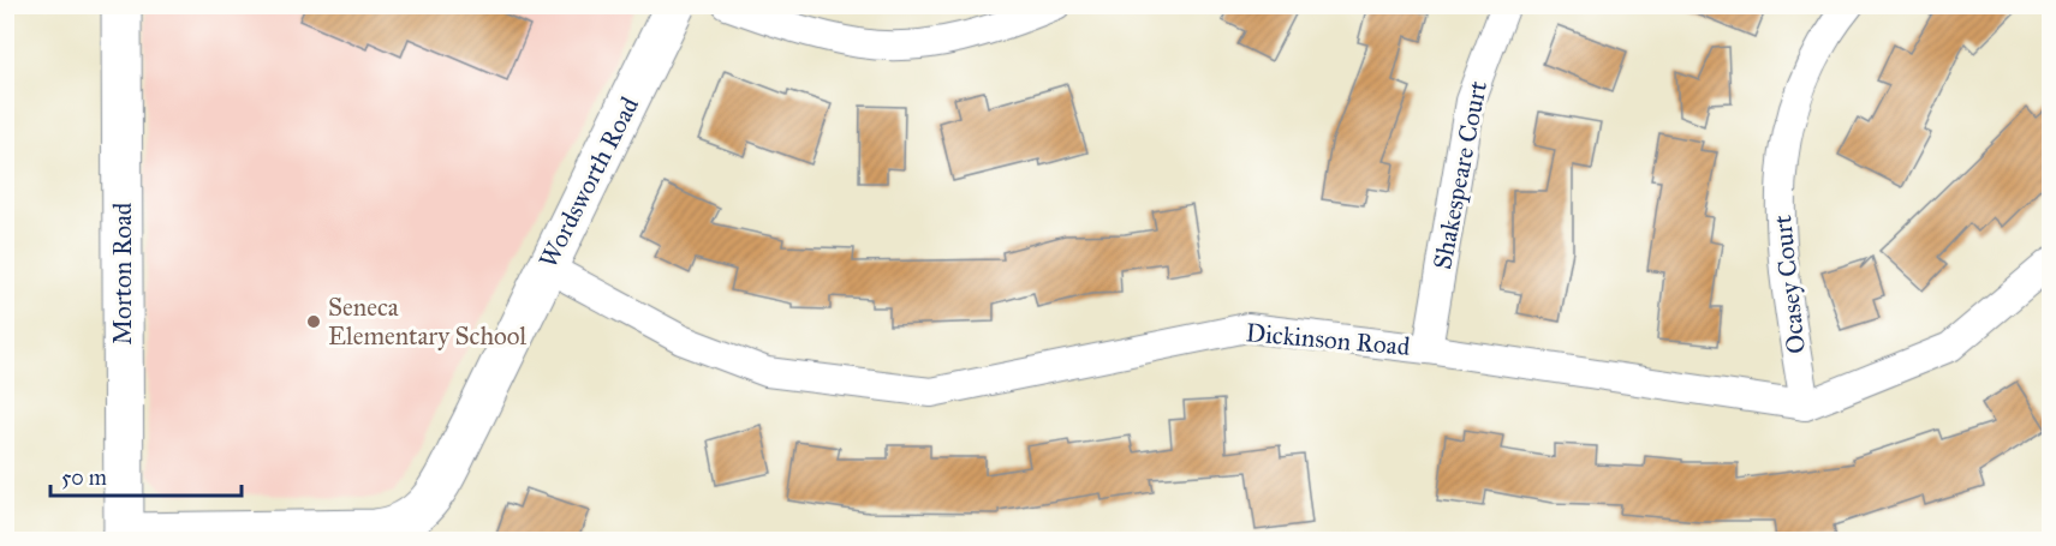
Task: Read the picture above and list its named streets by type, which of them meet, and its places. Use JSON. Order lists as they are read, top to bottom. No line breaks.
{"streets":{"street":["Shakespeare Court","Wordsworth Road","Morton Road","Ocasey Court","Dickinson Road"]},"crossings":[["Shakespeare Court","Dickinson Road"],["Wordsworth Road","Morton Road"],["Wordsworth Road","Dickinson Road"],["Ocasey Court","Dickinson Road"]],"places":["Seneca Elementary School"],"scale_bar":"50 m"}
